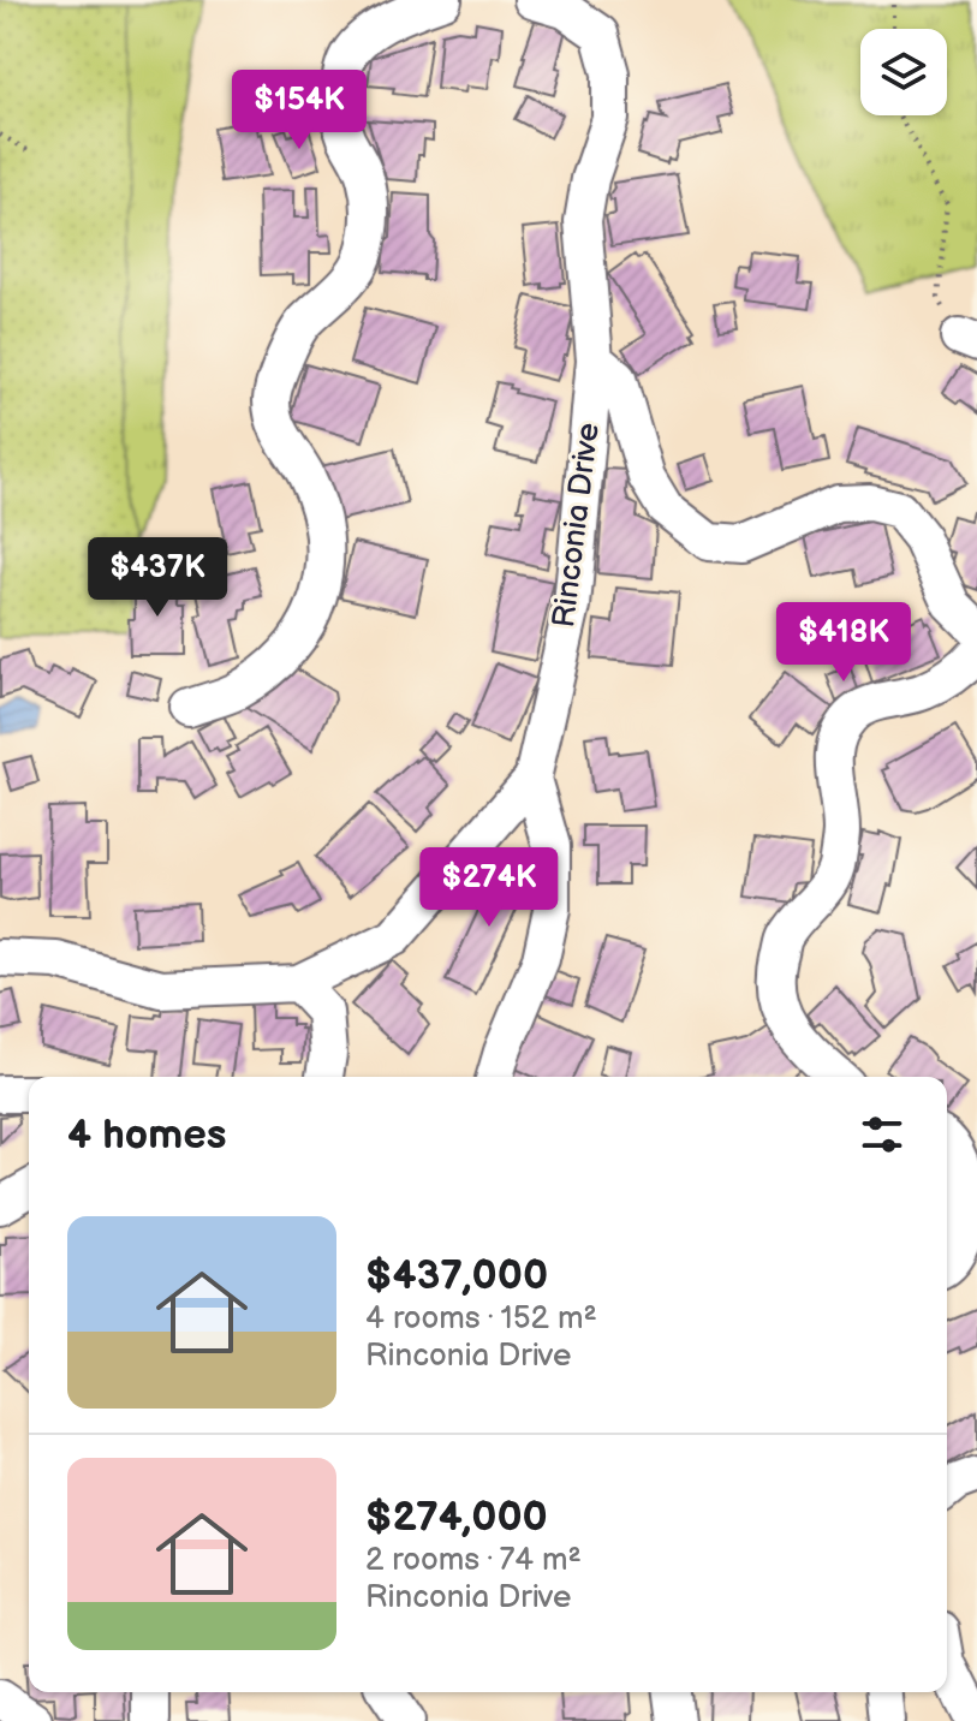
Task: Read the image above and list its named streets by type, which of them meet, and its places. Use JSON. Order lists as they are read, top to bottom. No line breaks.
{"streets":{"street":["Rinconia Drive"]},"page":{"price":["$154K","$437K","$418K","$274K"],"heading":"4 homes","list":[{"name":"$437,000","note":"4 rooms · 152 m² · Rinconia Drive"},{"name":"$274,000","note":"2 rooms · 74 m² · Rinconia Drive"}]}}
